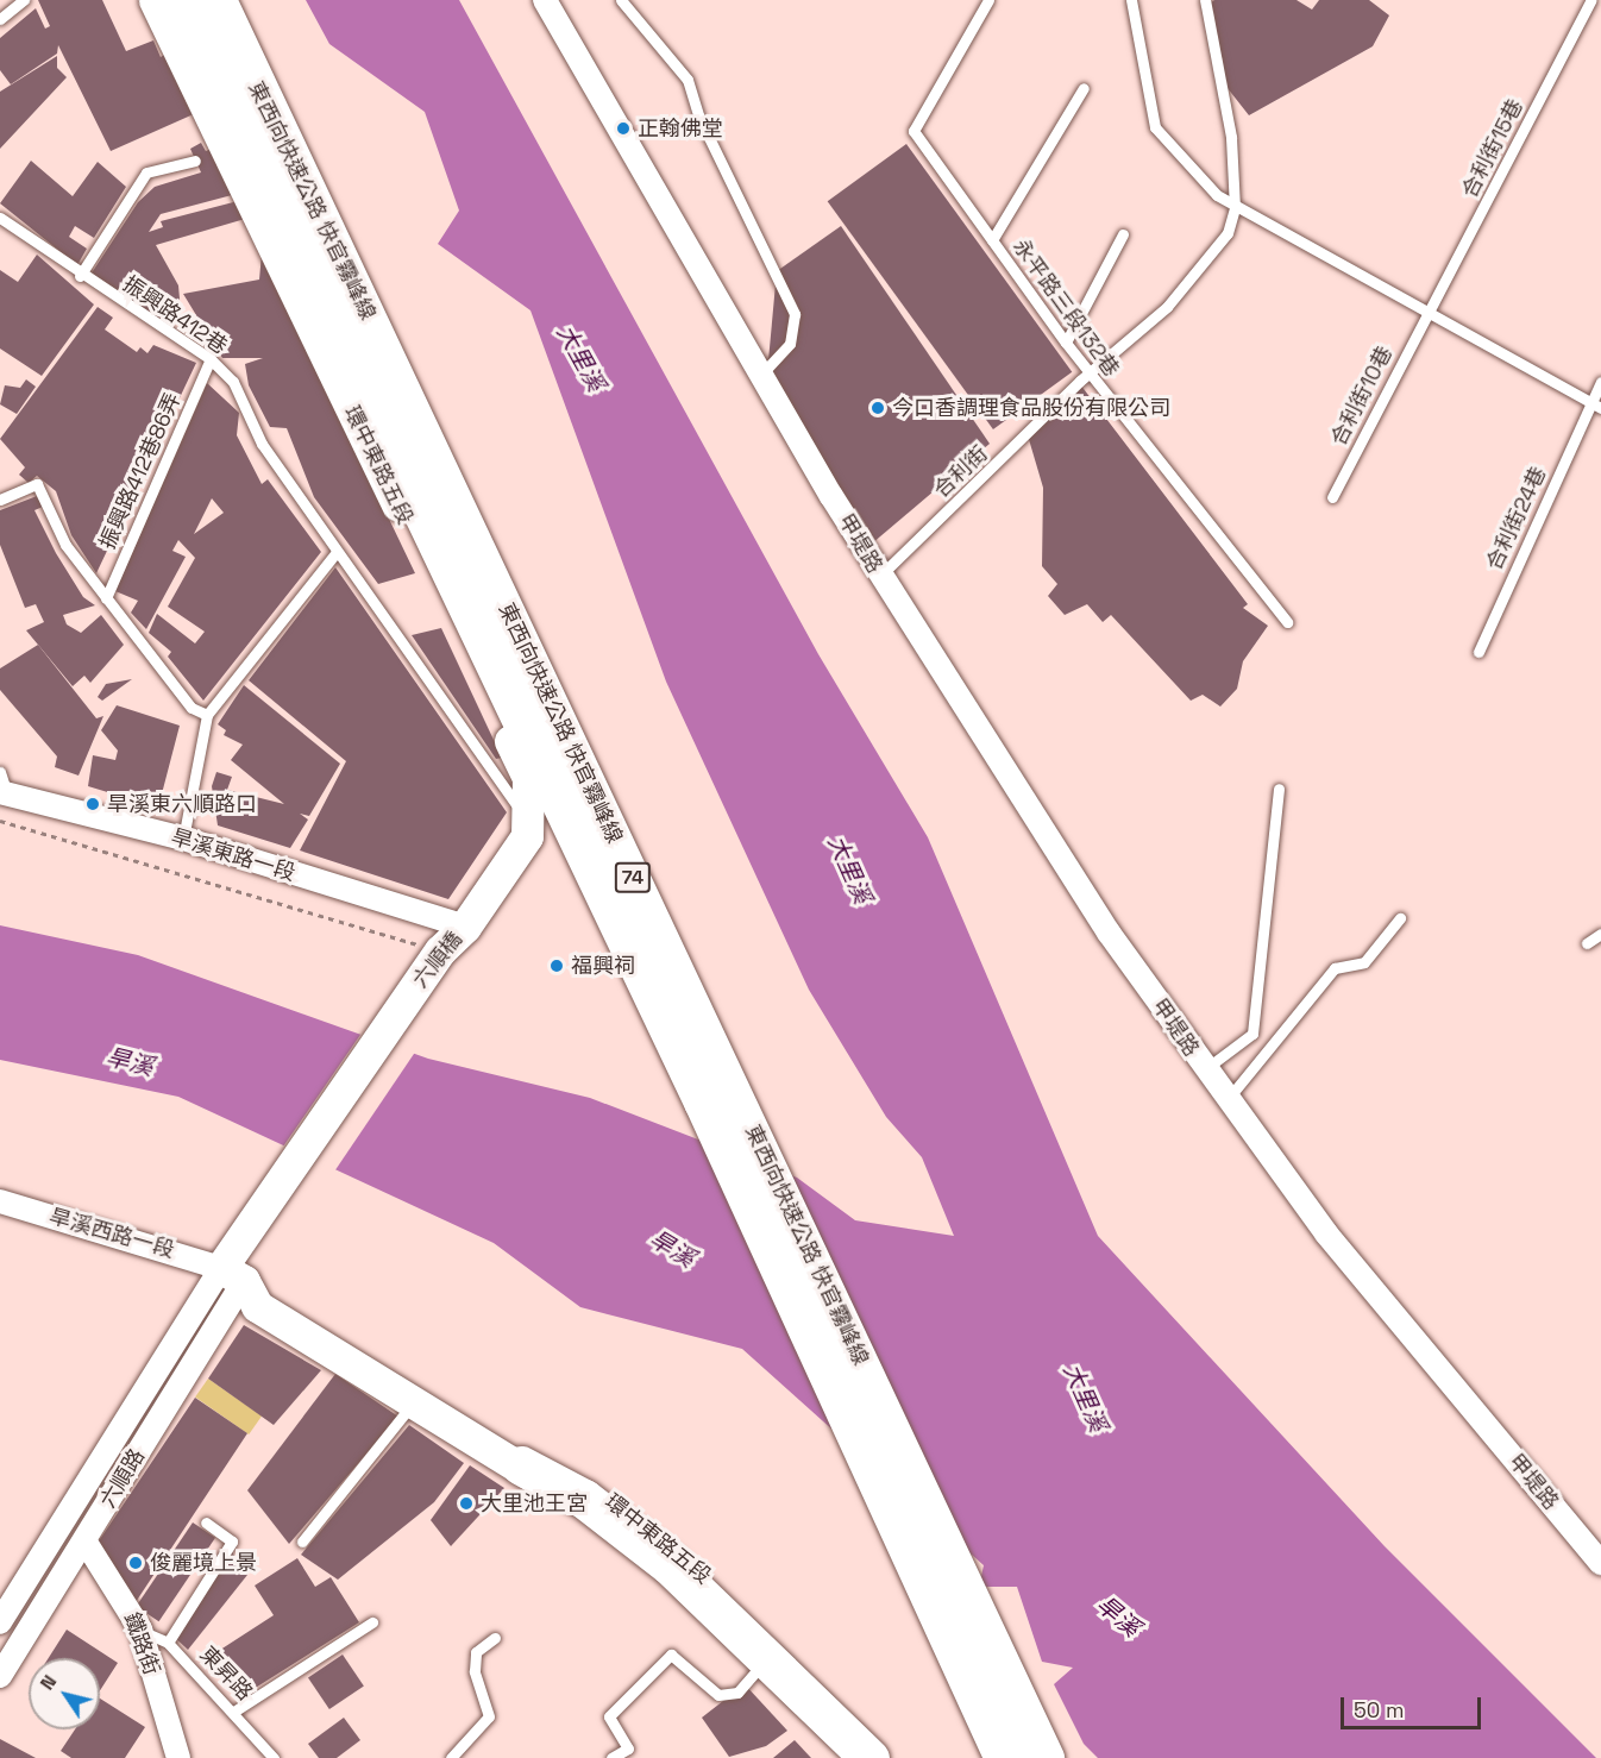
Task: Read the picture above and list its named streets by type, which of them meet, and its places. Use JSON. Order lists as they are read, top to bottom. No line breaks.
{"streets":{"highway":["東西向快速公路 快官霧峰線","74"],"street":["環中東路五段","甲堤路","旱溪東路一段","六順橋","旱溪西路一段","六順路","鐵路街"],"lane":["合利街15巷","永平路三段132巷","振興路412巷","合利街10巷","振興路412巷86弄","合利街","合利街24巷","東昇路"]},"crossings":[["合利街15巷","合利街10巷"],["永平路三段132巷","合利街"],["振興路412巷","環中東路五段"],["振興路412巷","振興路412巷86弄"],["環中東路五段","旱溪東路一段"],["環中東路五段","六順橋"],["環中東路五段","旱溪西路一段"],["環中東路五段","六順路"],["合利街","甲堤路"],["旱溪東路一段","六順橋"],["六順橋","旱溪西路一段"],["六順橋","六順路"],["旱溪西路一段","六順路"],["六順路","鐵路街"],["鐵路街","東昇路"]],"water":["大里溪","旱溪"],"places":["正翰佛堂","今口香調理食品股份有限公司","旱溪東六順路口","福興祠","大里池王宮","俊麗境上景"],"scale_bar":"50 m","north":"top left"}
